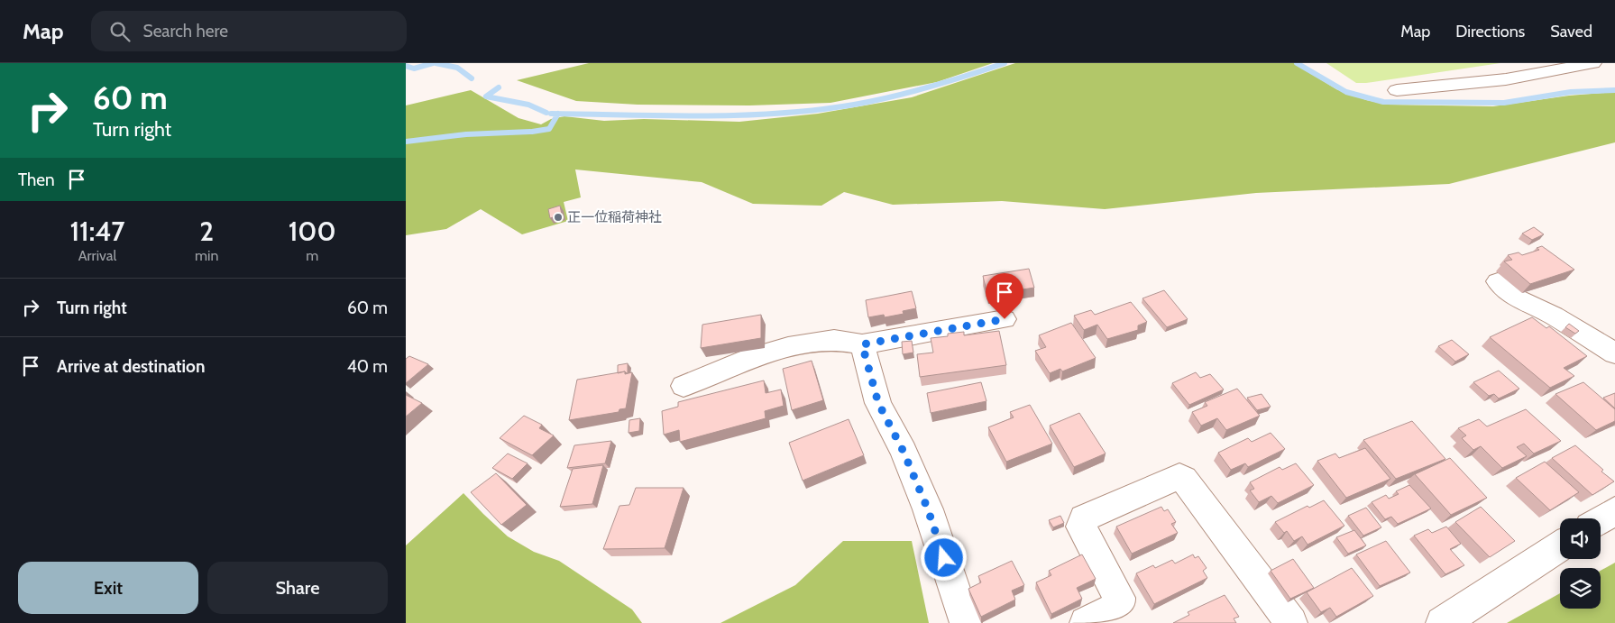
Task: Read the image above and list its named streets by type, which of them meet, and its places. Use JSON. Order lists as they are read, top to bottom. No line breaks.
{"places":["正一位稲荷神社"],"page":{"header":"Map","search":"Search here","nav":["Map","Directions","Saved"],"turn":["60 m","Turn right"],"then":"Then","eta":["11:47","Arrival","2","min","100","m"],"list":[{"name":"Turn right","value":"60 m"},{"name":"Arrive at destination","value":"40 m"}],"buttons":["Exit","Share"]}}
